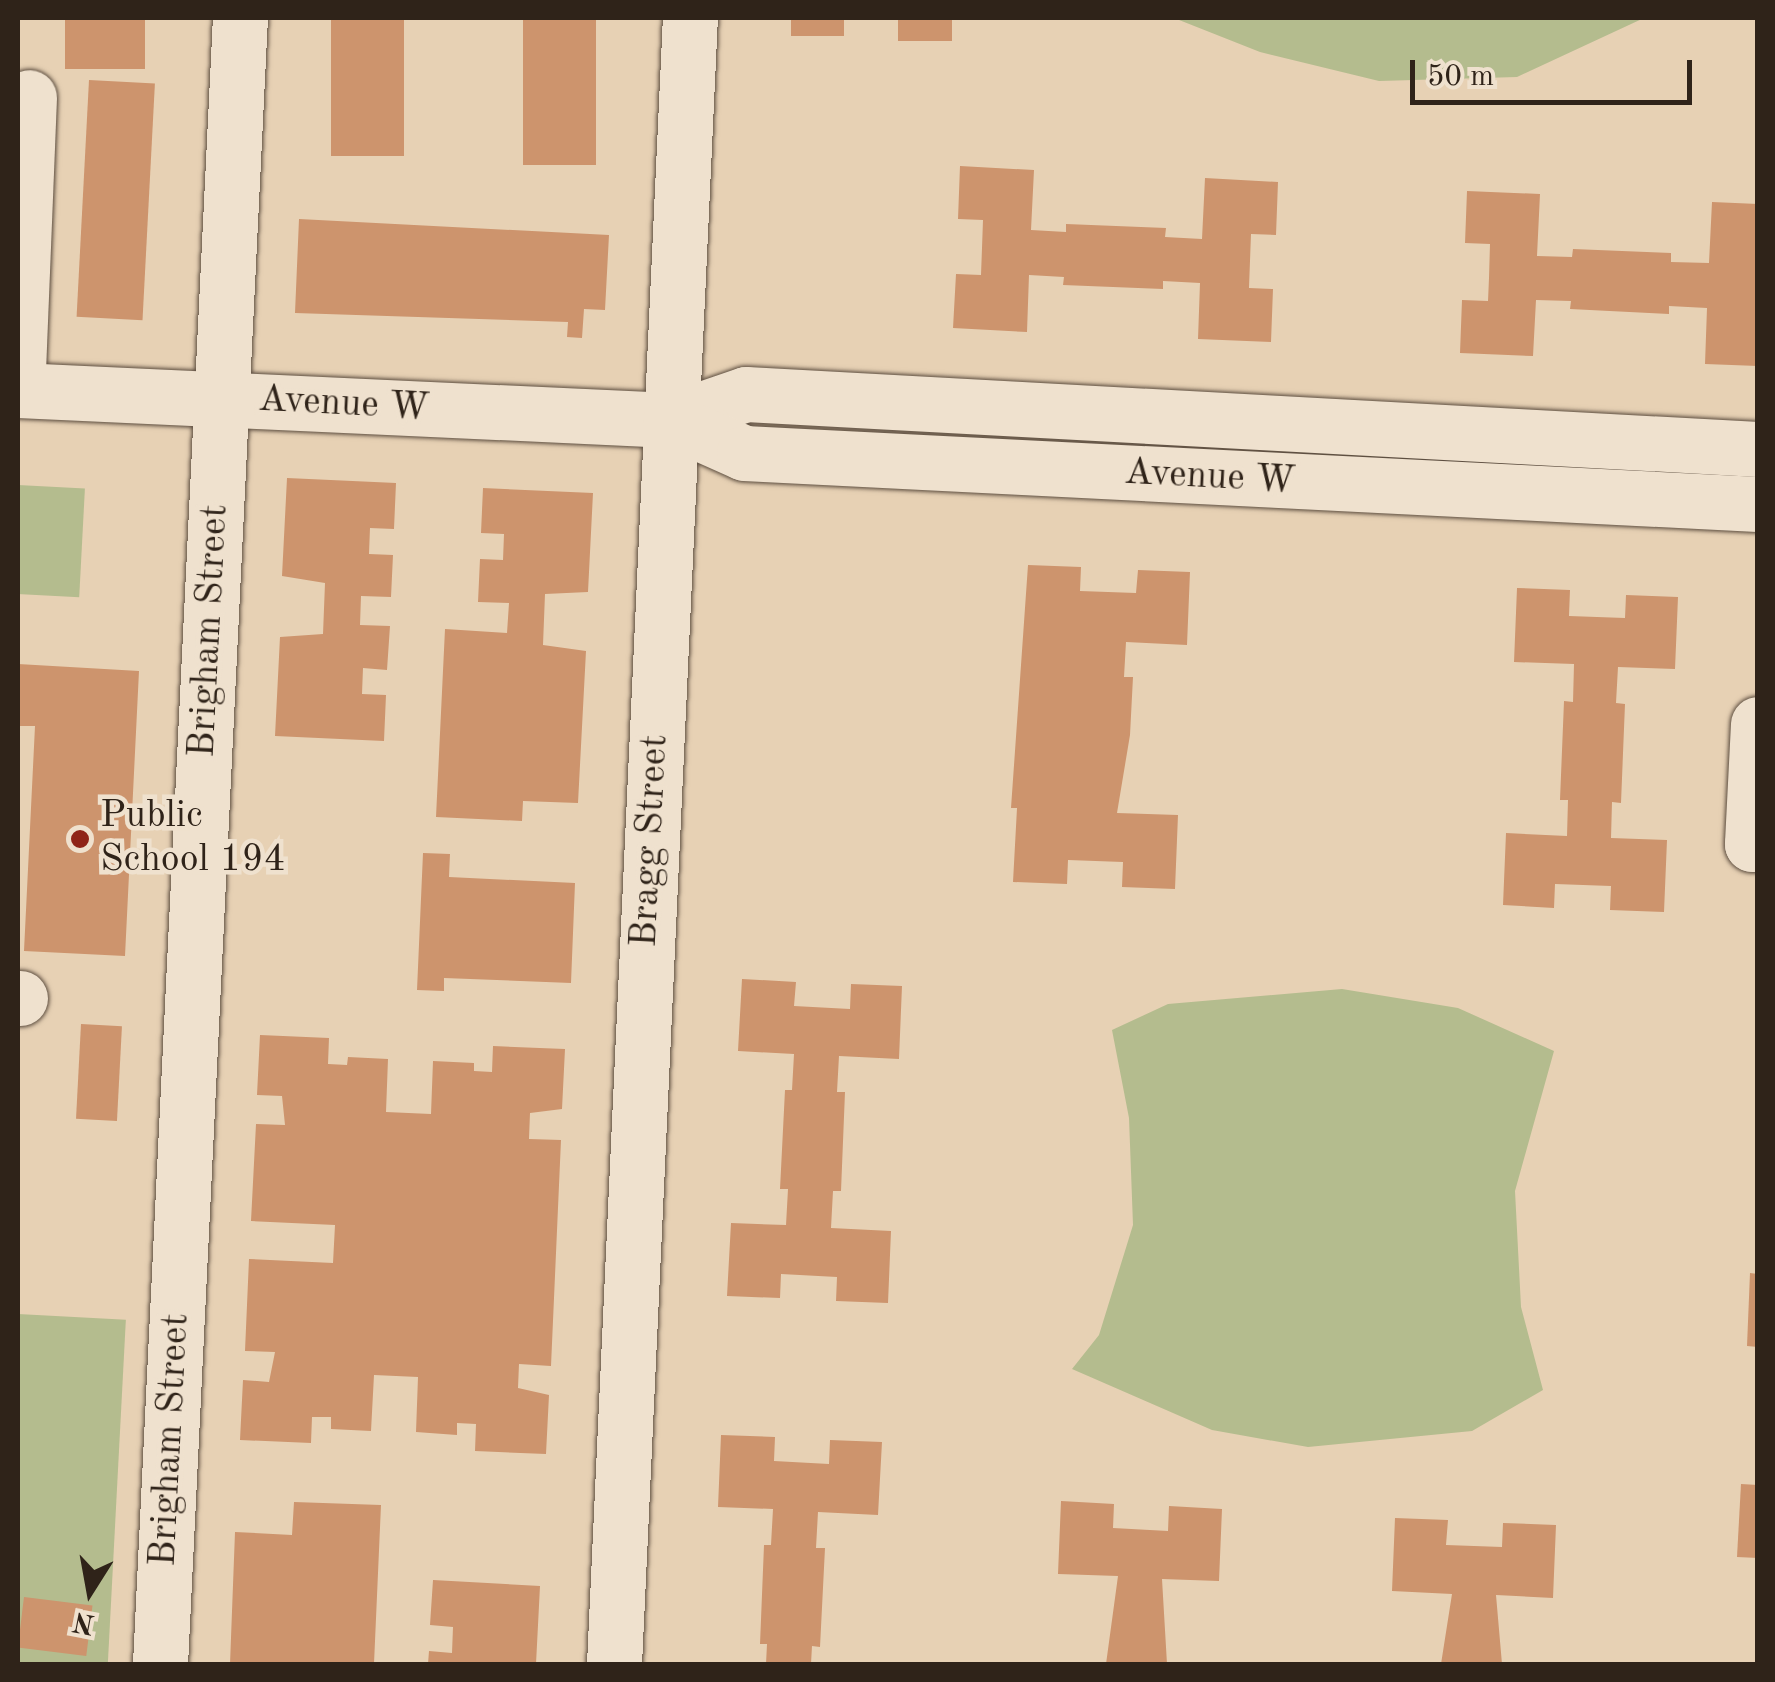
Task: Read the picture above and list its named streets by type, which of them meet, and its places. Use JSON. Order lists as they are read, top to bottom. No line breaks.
{"streets":{"street":["Avenue W","Brigham Street","Bragg Street"]},"crossings":[["Avenue W","Brigham Street"],["Avenue W","Bragg Street"]],"places":["Public School 194"],"scale_bar":"50 m","north":"bottom"}
